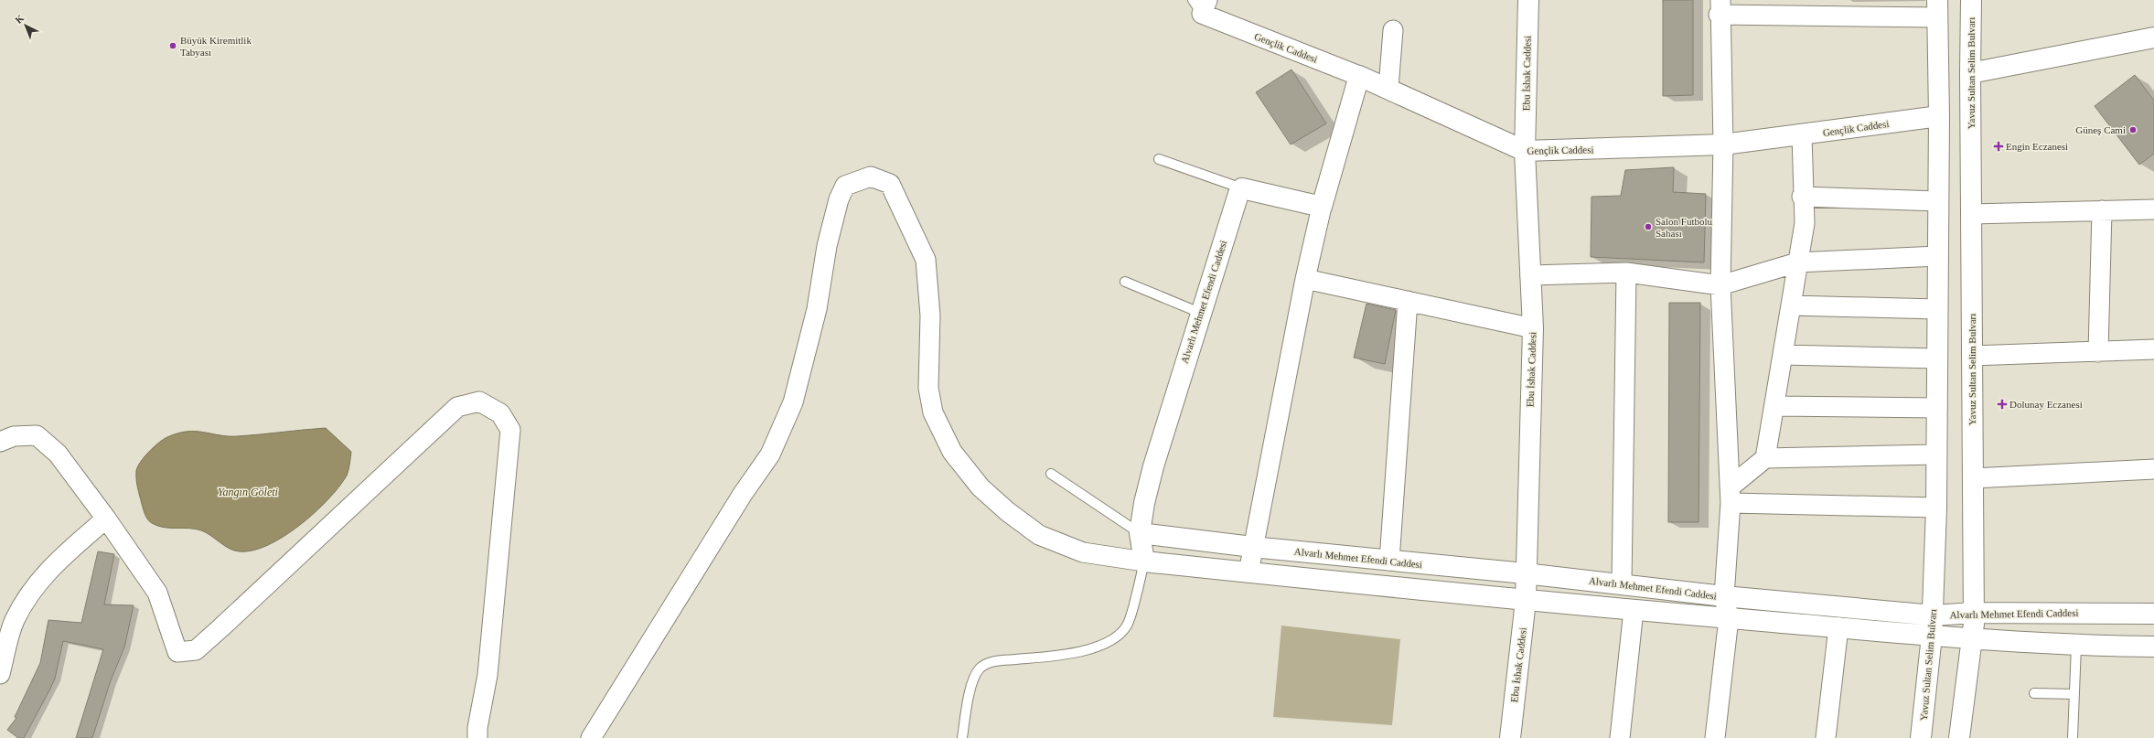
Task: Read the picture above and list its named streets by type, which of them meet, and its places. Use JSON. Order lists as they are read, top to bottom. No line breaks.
{"streets":{"street":["Gençlik Caddesi","Ebu İshak Caddesi","Yavuz Sultan Selim Bulvarı","Alvarlı Mehmet Efendi Caddesi"]},"crossings":[["Gençlik Caddesi","Ebu İshak Caddesi"],["Gençlik Caddesi","Yavuz Sultan Selim Bulvarı"],["Ebu İshak Caddesi","Alvarlı Mehmet Efendi Caddesi"],["Yavuz Sultan Selim Bulvarı","Alvarlı Mehmet Efendi Caddesi"]],"water":["Yangın Göleti"],"places":{"other":["Büyük Kiremitlik Tabyası","Güneş Cami","Salon Futbolu Sahası"],"health":["Engin Eczanesi","Dolunay Eczanesi"]},"north":"top left"}
